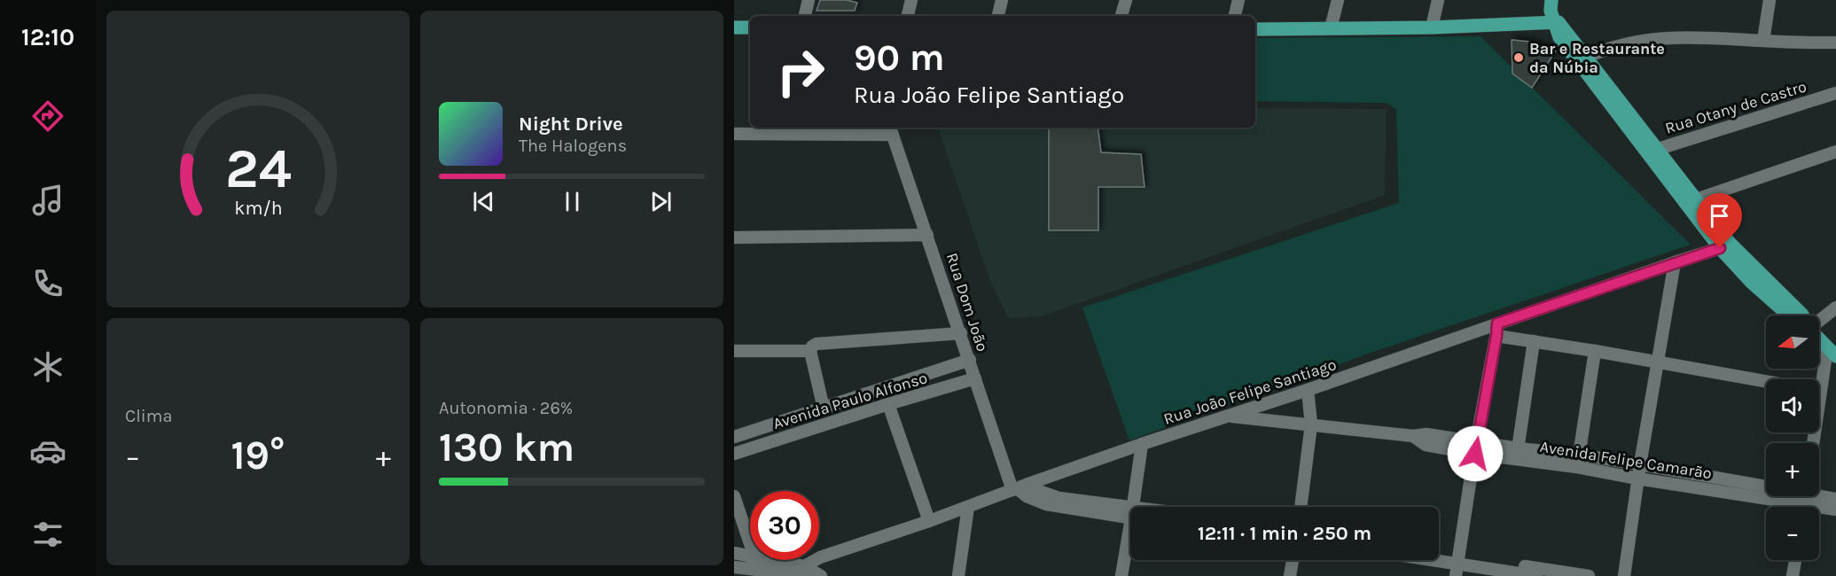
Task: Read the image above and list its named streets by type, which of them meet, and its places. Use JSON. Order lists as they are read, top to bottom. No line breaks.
{"streets":{"street":["Rua Otany de Castro","Rua Dom João","Rua João Felipe Santiago","Avenida Paulo Alfonso","Avenida Felipe Camarão"]},"crossings":[["Rua Dom João","Rua João Felipe Santiago"],["Rua Dom João","Avenida Paulo Alfonso"],["Rua João Felipe Santiago","Avenida Felipe Camarão"]],"places":["Bar e Restaurante da Núbia"],"north":"left","page":{"tabs":"12:10","turn":["90 m","Rua João Felipe Santiago"],"song":["Night Drive","The Halogens"],"map_buttons":["+","−"],"tile":["Clima",["Autonomia · 26%","130 km"]],"heat":["−","19°","+"],"limit":"30","trip":"12:11 · 1 min · 250 m","gauge":["24","km/h"]}}
